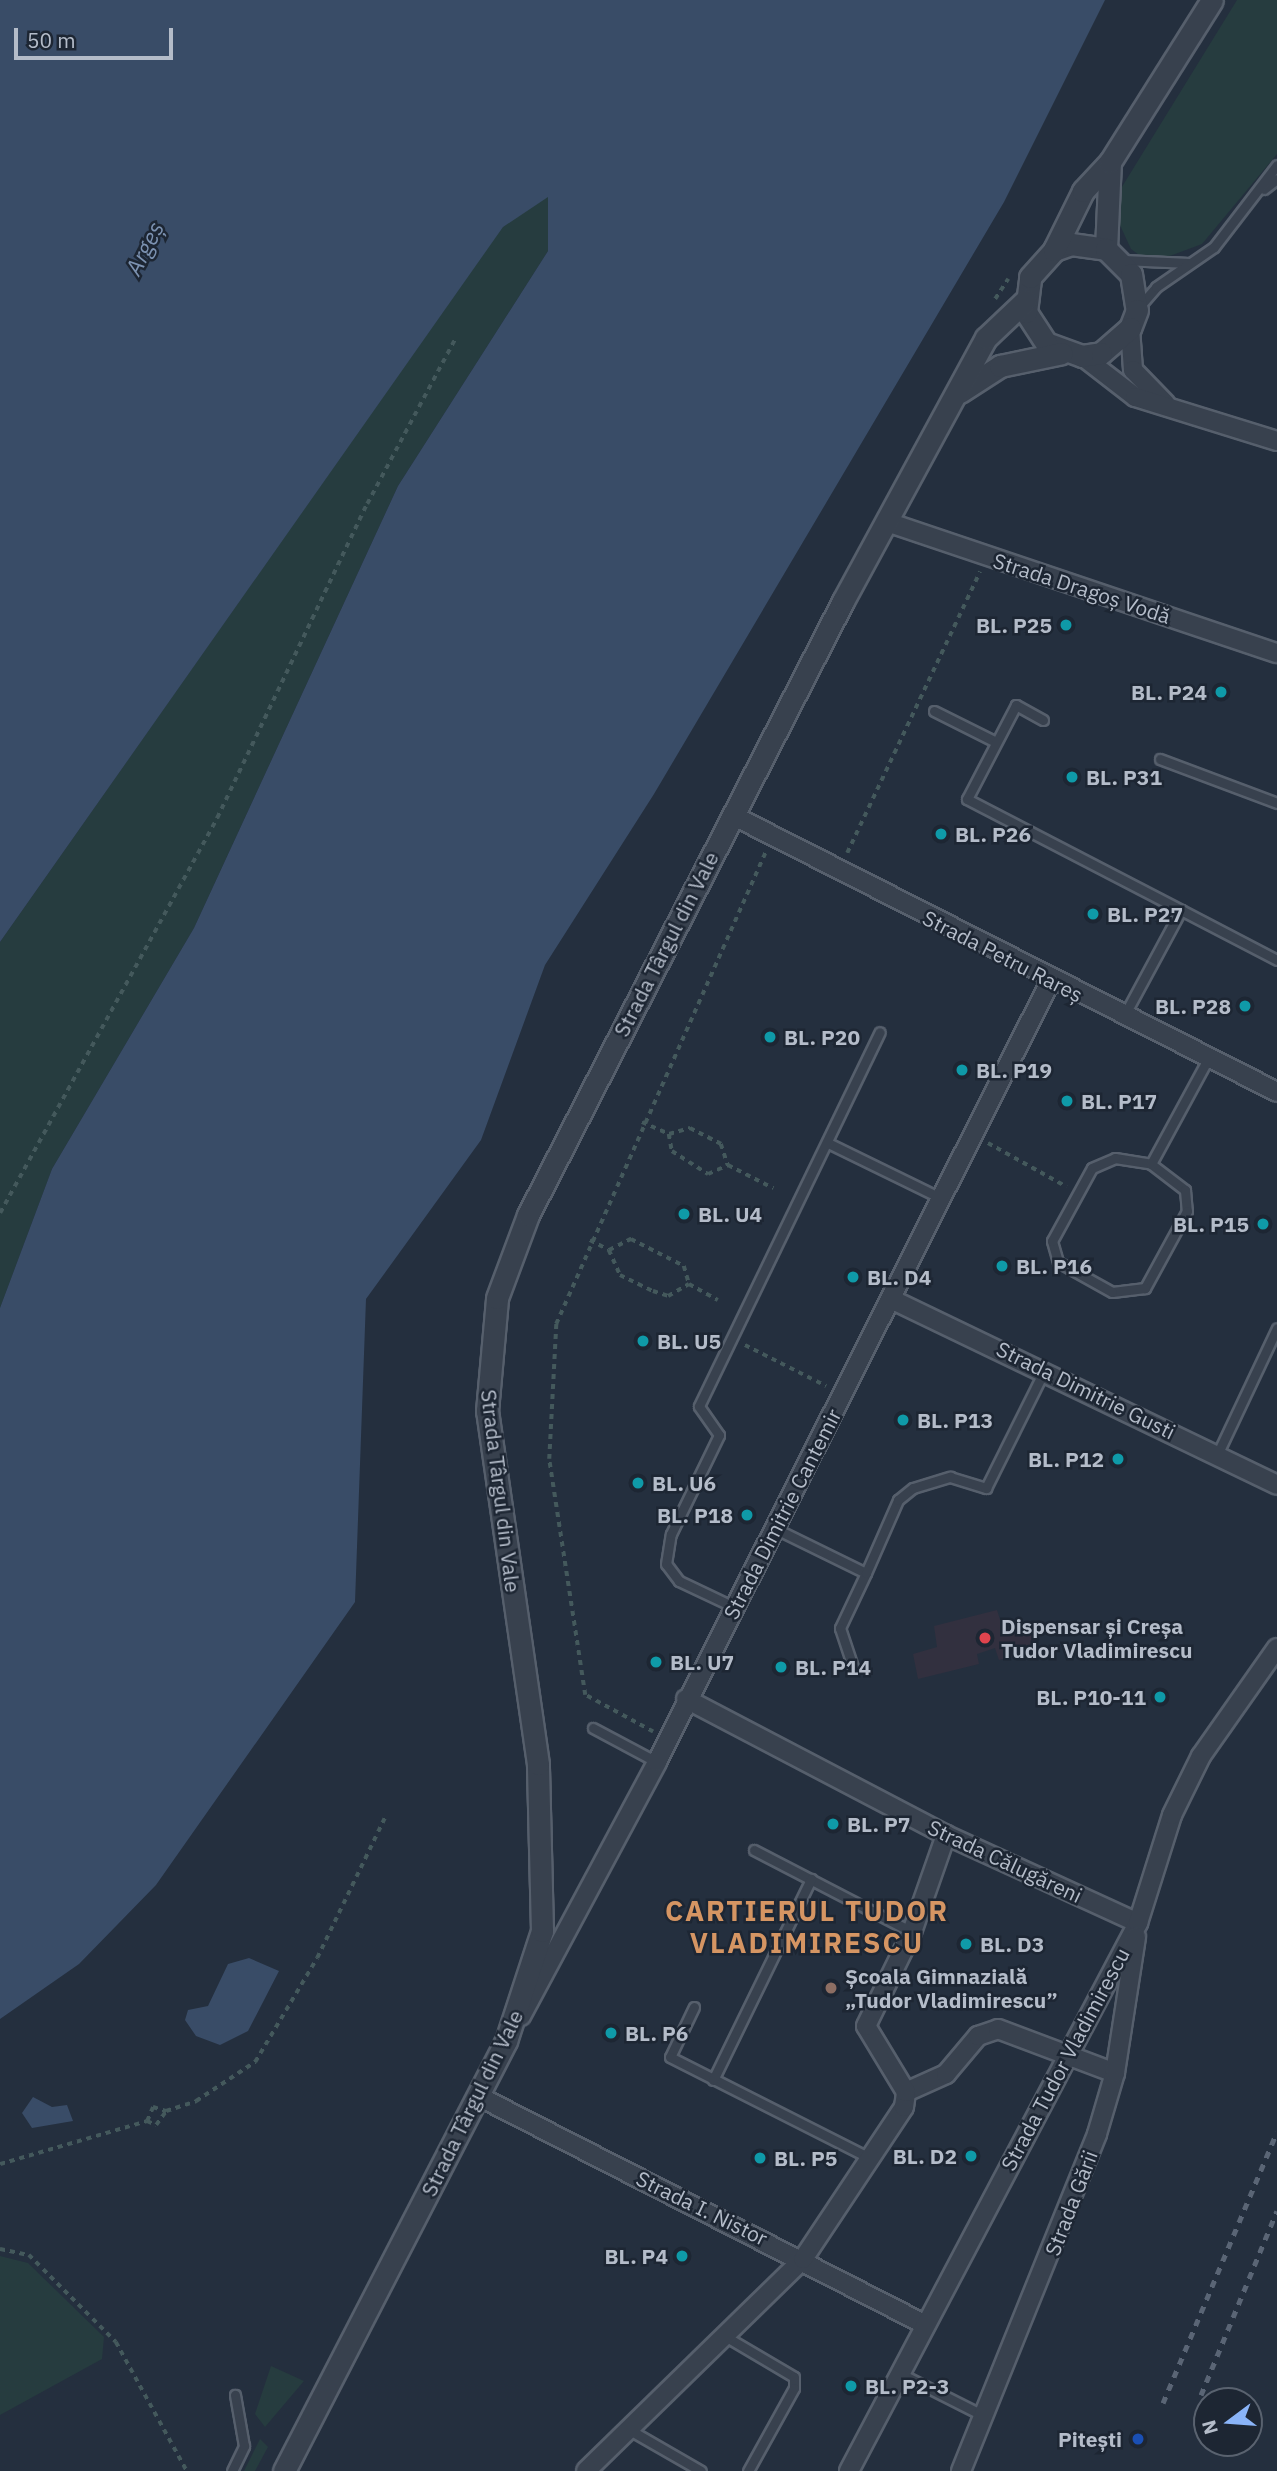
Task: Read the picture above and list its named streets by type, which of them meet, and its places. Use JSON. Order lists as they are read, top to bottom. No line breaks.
{"streets":{"street":["Strada Dragoș Vodă","Strada Târgul din Vale","Strada Petru Rareș","Strada Dimitrie Gusti","Strada Dimitrie Cantemir","Strada Călugăreni","Strada Tudor Vladimirescu","Strada Gării","Strada I. Nistor"]},"crossings":[["Strada Dragoș Vodă","Strada Târgul din Vale"],["Strada Târgul din Vale","Strada Petru Rareș"],["Strada Târgul din Vale","Strada Dimitrie Cantemir"],["Strada Târgul din Vale","Strada I. Nistor"],["Strada Petru Rareș","Strada Dimitrie Cantemir"],["Strada Dimitrie Gusti","Strada Dimitrie Cantemir"],["Strada Dimitrie Cantemir","Strada Călugăreni"],["Strada Călugăreni","Strada Tudor Vladimirescu"],["Strada Călugăreni","Strada Gării"],["Strada Tudor Vladimirescu","Strada Gării"],["Strada Tudor Vladimirescu","Strada I. Nistor"]],"districts":["CARTIERUL TUDOR VLADIMIRESCU"],"water":["Argeș"],"places":["BL. P25","BL. P24","BL. P31","BL. P26","BL. P27","BL. P28","BL. P20","BL. P19","BL. P17","BL. U4","BL. P15","BL. P16","BL. D4","BL. U5","BL. P13","BL. P12","BL. U6","BL. P18","Dispensar și Creșa Tudor Vladimirescu","BL. U7","BL. P14","BL. P10-11","BL. P7","BL. D3","Școala Gimnazială „Tudor Vladimirescu”","BL. P6","BL. D2","BL. P5","BL. P4","BL. P2-3","Pitești"],"scale_bar":"50 m","north":"left"}
